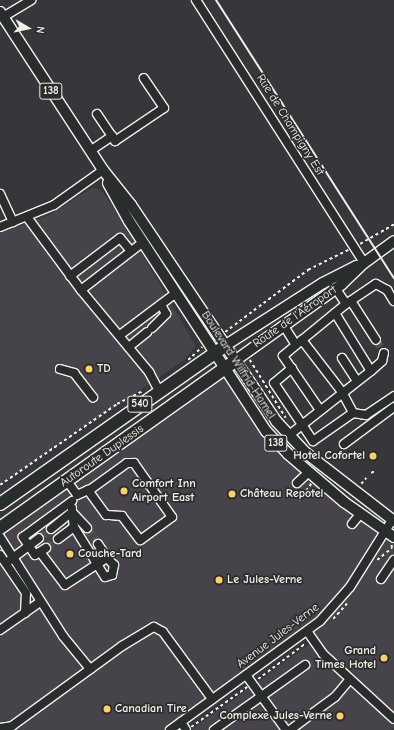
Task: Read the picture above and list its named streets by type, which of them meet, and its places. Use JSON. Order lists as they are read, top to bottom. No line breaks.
{"streets":{"highway":["Route de l'Aéroport","540","Autoroute Duplessis"],"main road":["138","Boulevard Wilfrid-Hamel"],"street":["Rue de Champigny Est","Avenue Jules-Verne"]},"crossings":[["Rue de Champigny Est","Route de l'Aéroport"],["Route de l'Aéroport","Boulevard Wilfrid-Hamel"],["Route de l'Aéroport","Autoroute Duplessis"],["Boulevard Wilfrid-Hamel","Autoroute Duplessis"],["Boulevard Wilfrid-Hamel","Avenue Jules-Verne"]],"places":["TD","Hotel Cofortel","Comfort Inn Airport East","Château Repotel","Couche-Tard","Le Jules-Verne","Grand Times Hotel","Canadian Tire","Complexe Jules-Verne"],"north":"right"}
